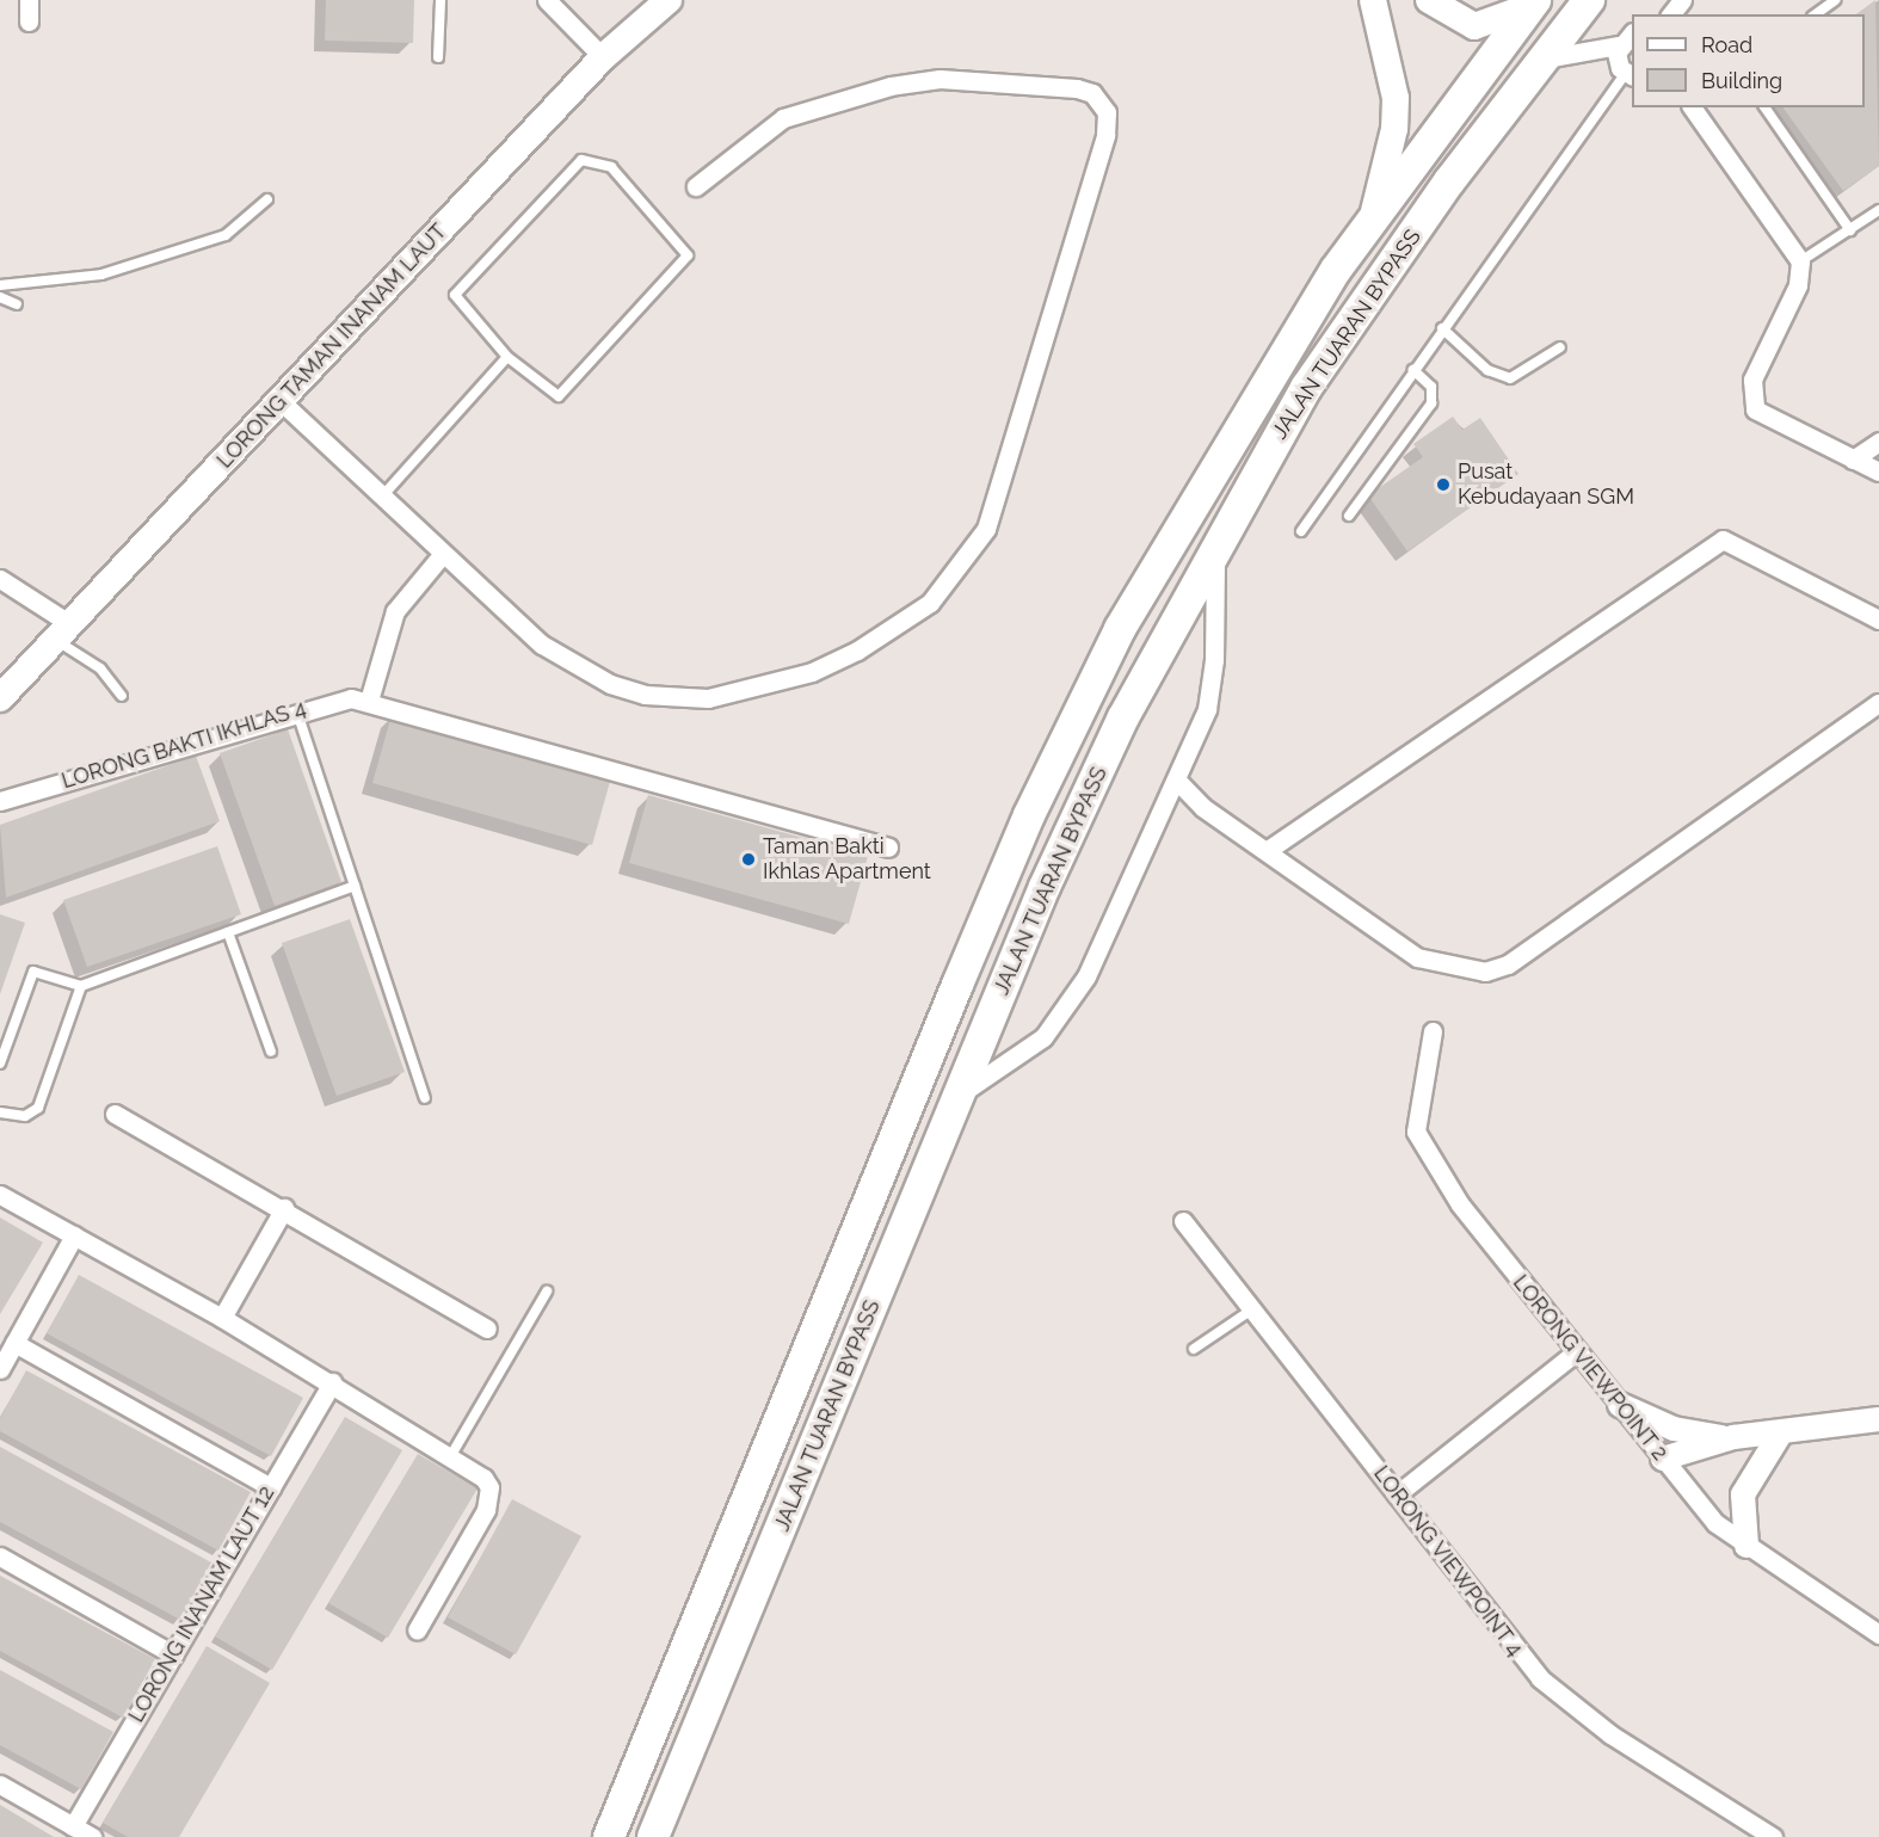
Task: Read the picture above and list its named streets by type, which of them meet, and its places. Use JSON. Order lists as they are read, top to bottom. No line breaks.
{"streets":{"highway":["JALAN TUARAN BYPASS"],"main road":["LORONG TAMAN INANAM LAUT"],"street":["LORONG BAKTI IKHLAS 4","LORONG VIEWPOINT 2","LORONG VIEWPOINT 4","LORONG INANAM LAUT 12"]},"places":["Pusat Kebudayaan SGM","Taman Bakti Ikhlas Apartment"],"legend":["Road","Building"]}
